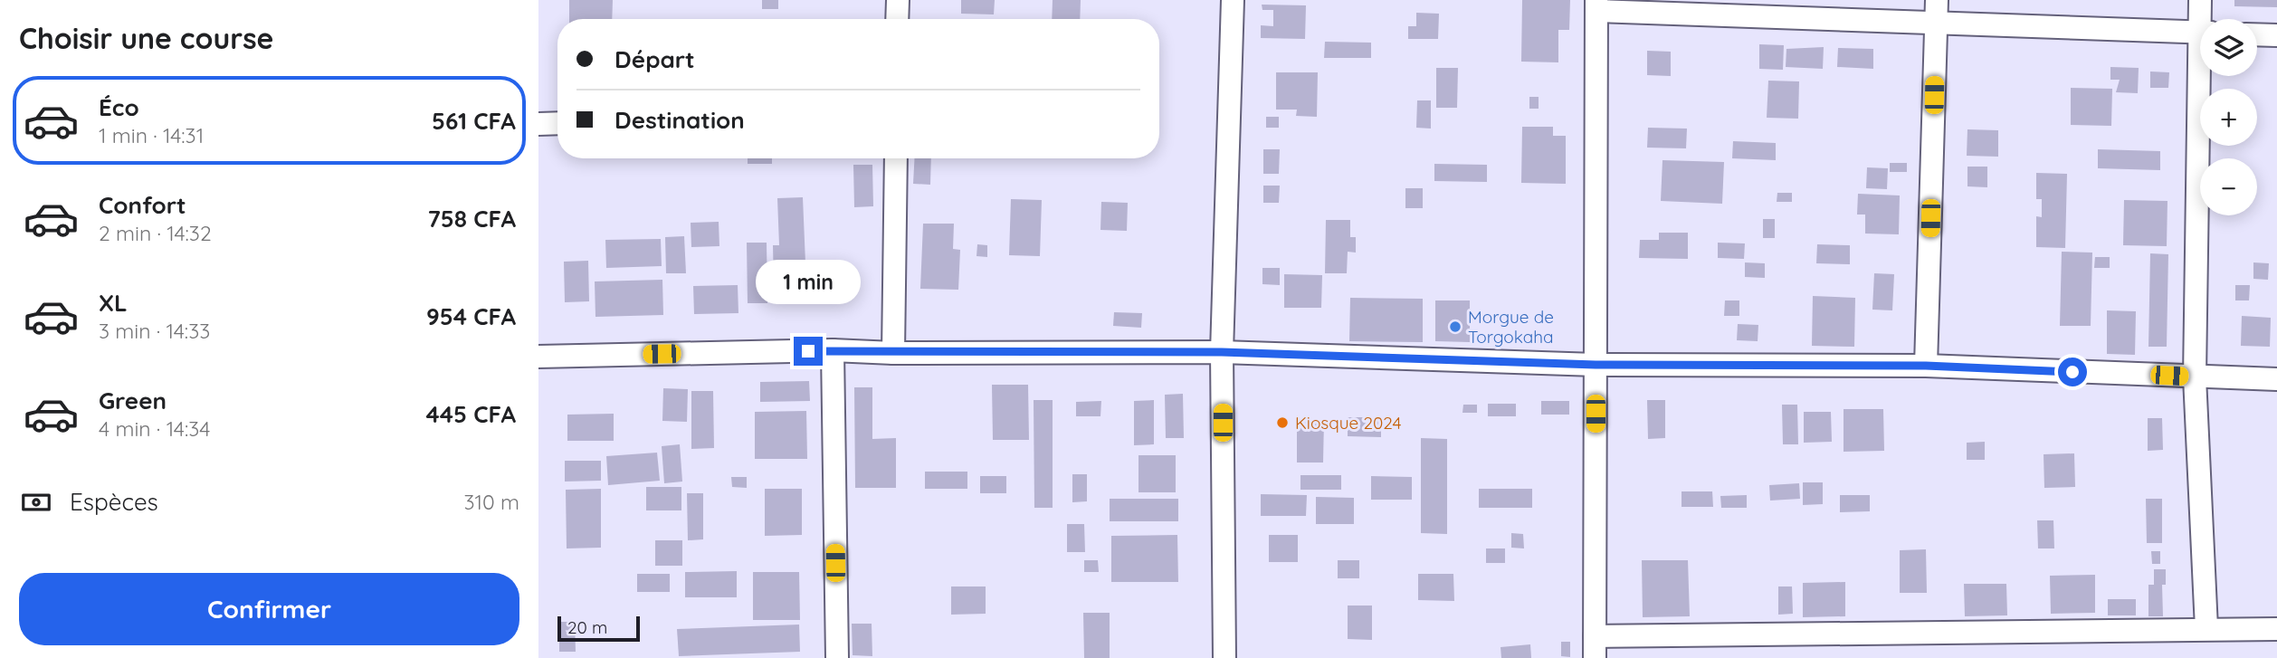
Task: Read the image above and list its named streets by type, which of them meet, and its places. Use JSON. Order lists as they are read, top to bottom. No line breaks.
{"places":["Morgue de Torgokaha","Kiosque 2024"],"scale_bar":"20 m","page":{"heading":"Choisir une course","map_buttons":["+","−"],"banner":["Départ","Destination"],"list":[{"name":"Éco","note":"1 min · 14:31","value":"561 CFA"},{"name":"Confort","note":"2 min · 14:32","value":"758 CFA"},{"name":"XL","note":"3 min · 14:33","value":"954 CFA"},{"name":"Green","note":"4 min · 14:34","value":"445 CFA"}],"bubble":"1 min","pay":["Espèces","310 m"],"buttons":"Confirmer","scale":"20 m"}}
